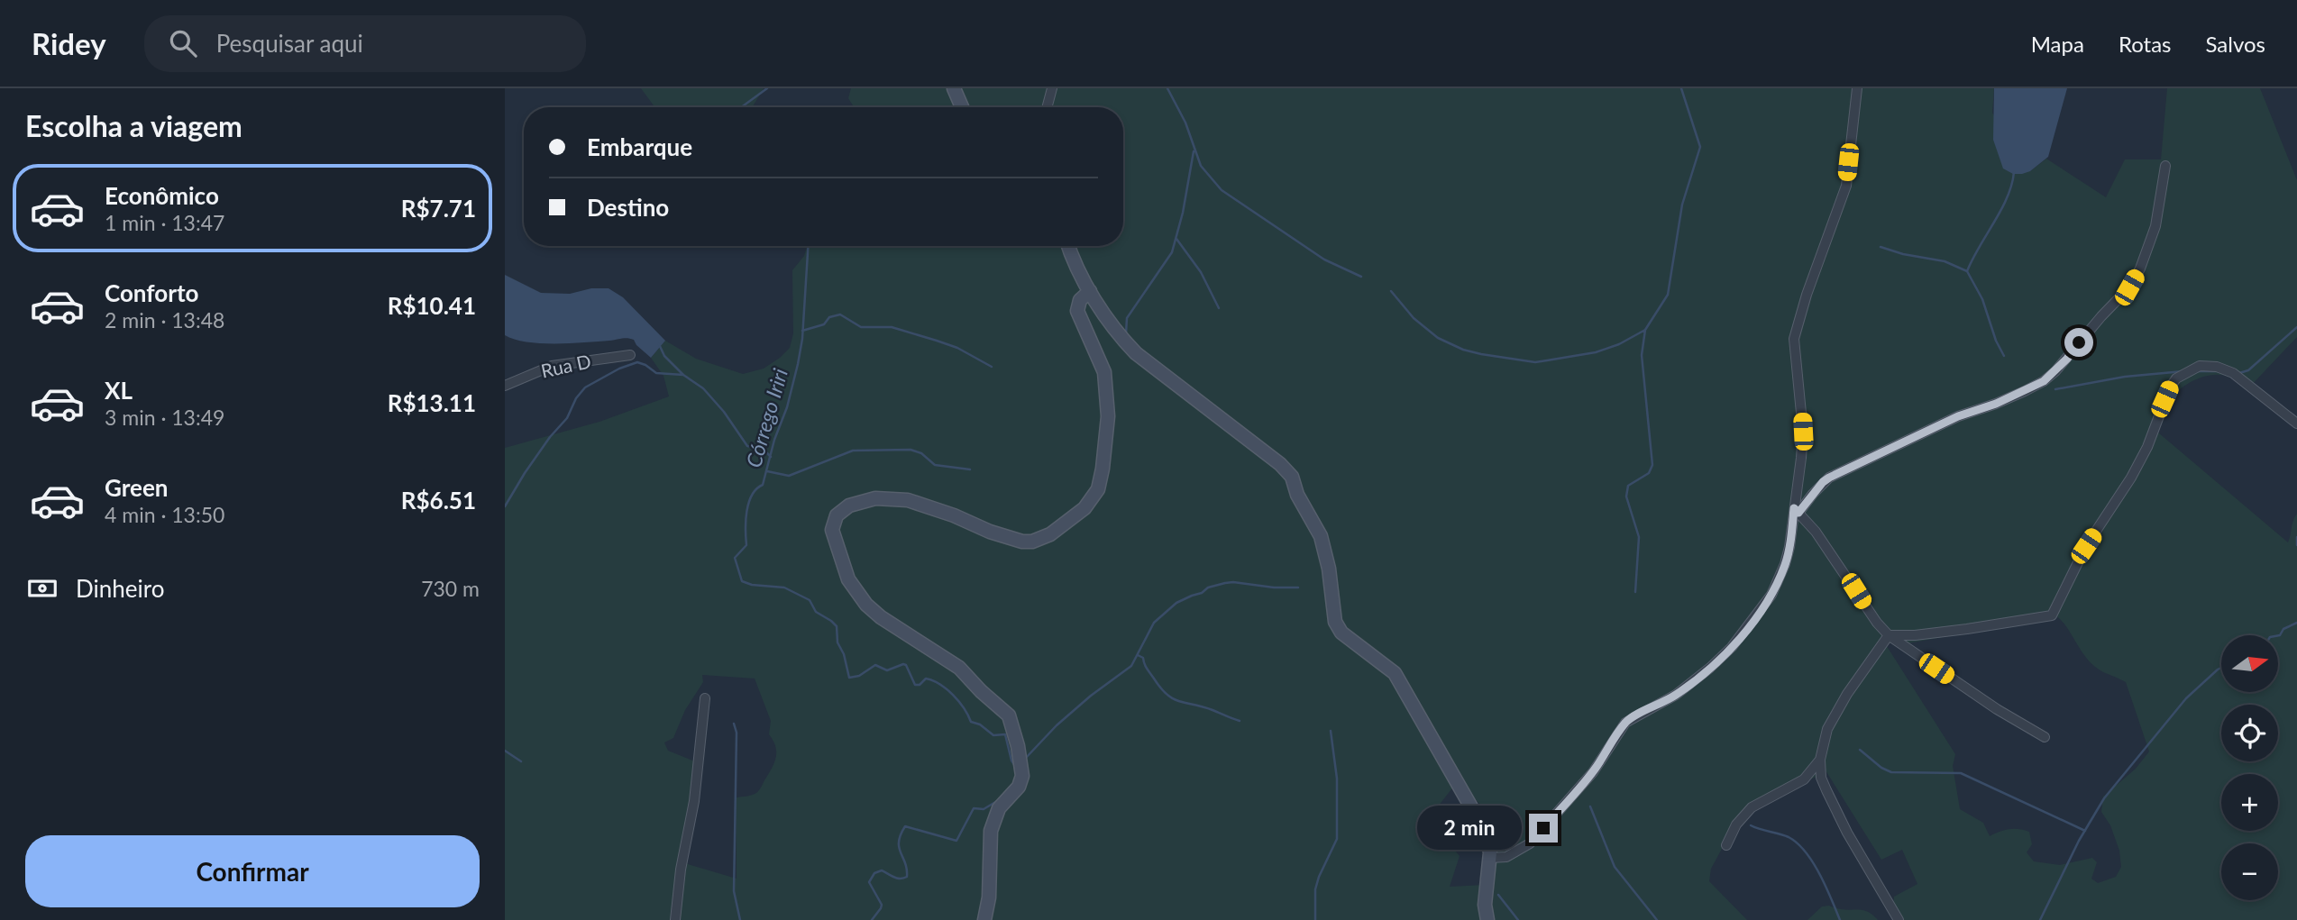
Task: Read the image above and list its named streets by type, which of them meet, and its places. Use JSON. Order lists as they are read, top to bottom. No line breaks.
{"streets":{"street":["Rua D"]},"water":["Córrego Iriri"],"north":"right","page":{"header":"Ridey","search":"Pesquisar aqui","nav":["Mapa","Rotas","Salvos"],"heading":"Escolha a viagem","banner":["Embarque","Destino"],"list":[{"name":"Econômico","note":"1 min · 13:47","value":"R$7.71"},{"name":"Conforto","note":"2 min · 13:48","value":"R$10.41"},{"name":"XL","note":"3 min · 13:49","value":"R$13.11"},{"name":"Green","note":"4 min · 13:50","value":"R$6.51"}],"pay":["Dinheiro","730 m"],"map_buttons":["+","−"],"bubble":"2 min","buttons":"Confirmar"}}
